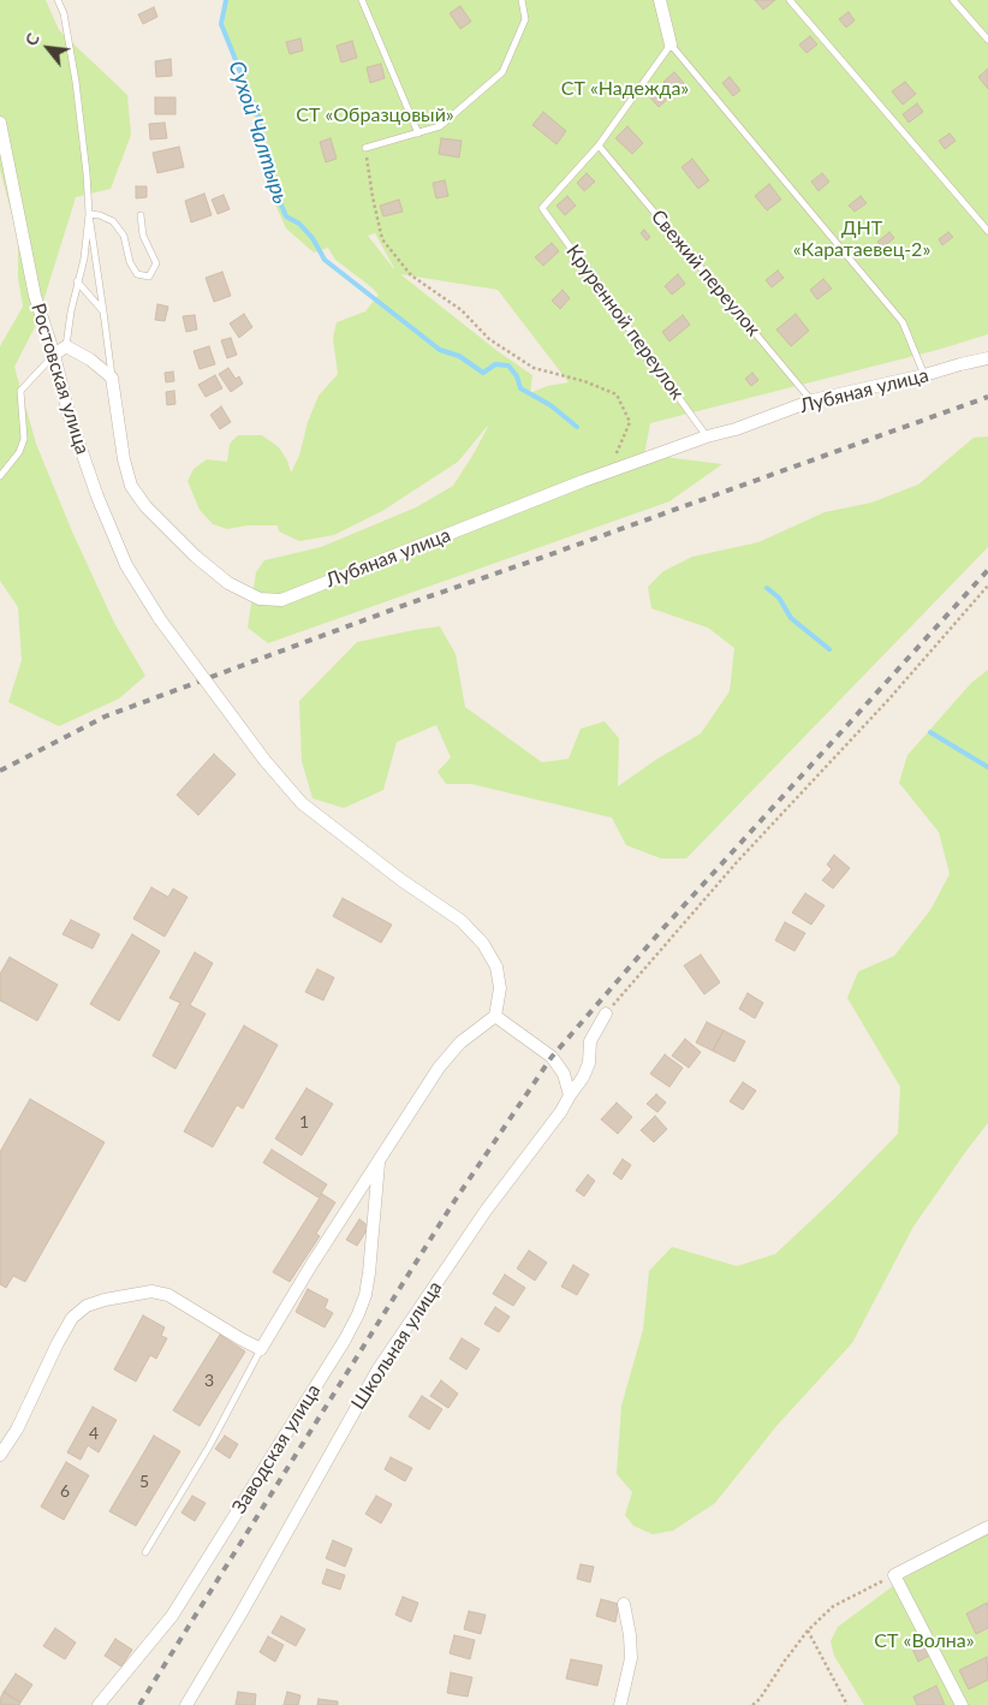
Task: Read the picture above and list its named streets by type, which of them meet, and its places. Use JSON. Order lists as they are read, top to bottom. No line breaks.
{"streets":{"street":["Ростовская улица","Лубяная улица","Школьная улица","Заводская улица"],"lane":["Свежий переулок","Круренной переулок"]},"crossings":[["Свежий переулок","Круренной переулок"],["Свежий переулок","Лубяная улица"],["Круренной переулок","Лубяная улица"],["Ростовская улица","Заводская улица"]],"water":["Сухой Чалтырь"],"parks":["СТ «Надежда»","СТ «Образцовый»","ДНТ «Каратаевец-2»","СТ «Волна»"],"house_numbers":["1","3","4","5","6"],"north":"top left"}
